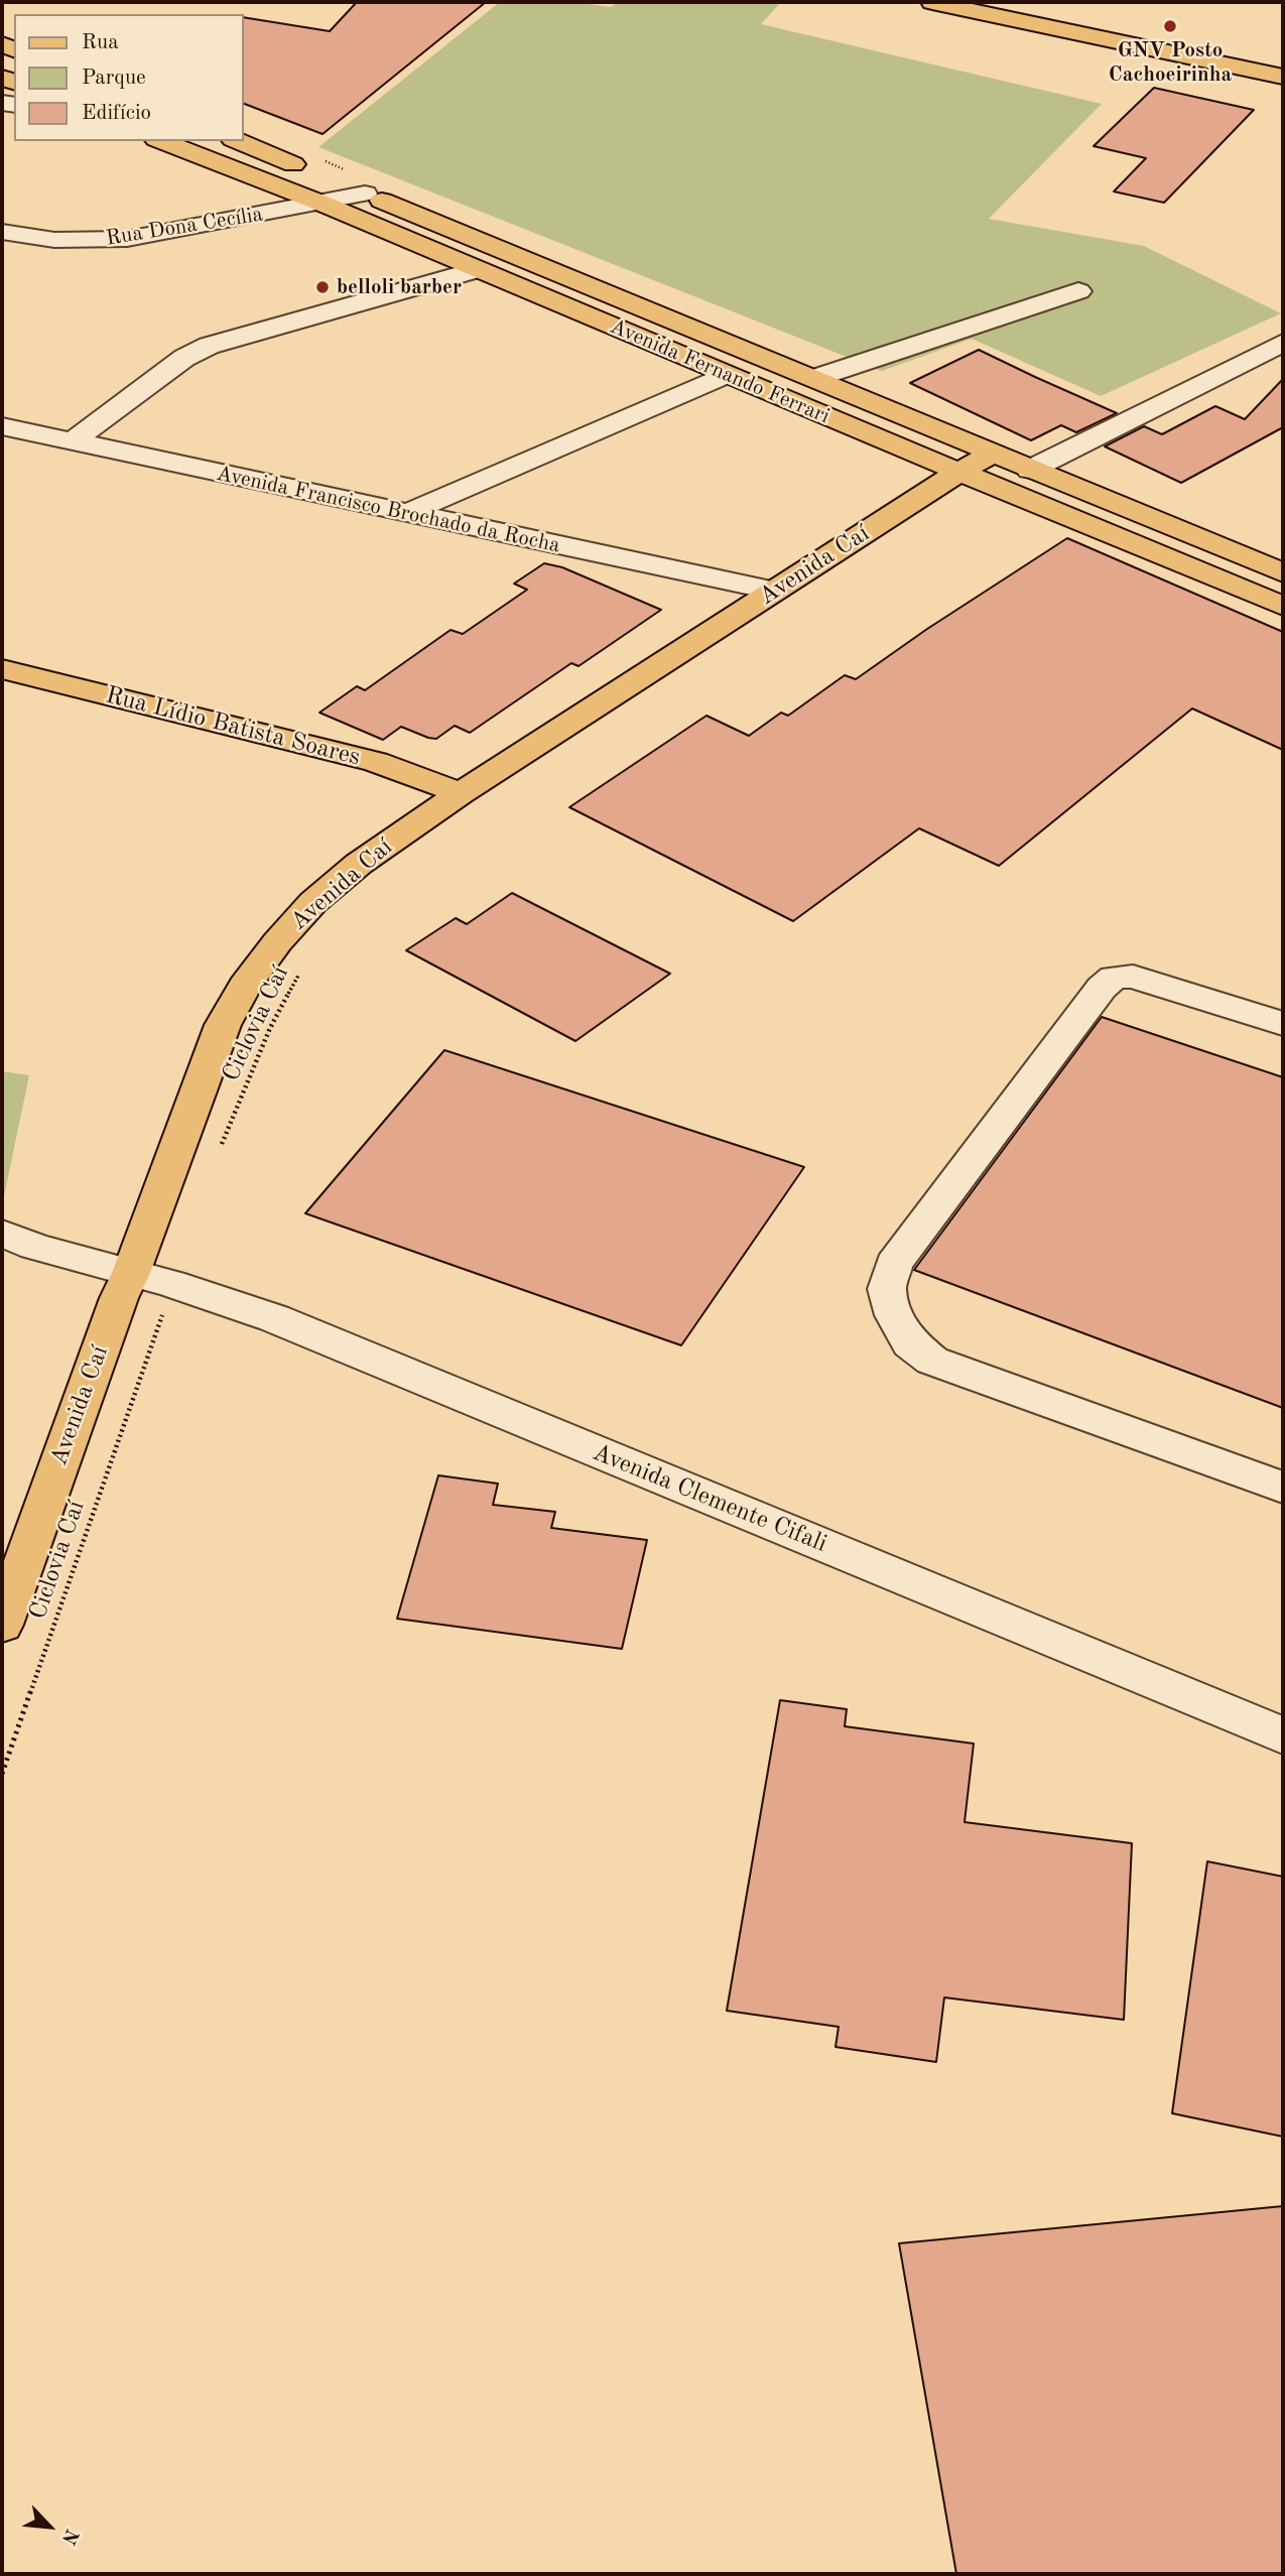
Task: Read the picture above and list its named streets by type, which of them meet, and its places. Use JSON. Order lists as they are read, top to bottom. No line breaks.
{"streets":{"main road":["Avenida Fernando Ferrari","Avenida Caí","Rua Lídio Batista Soares"],"street":["Rua Dona Cecília","Avenida Francisco Brochado da Rocha","Avenida Clemente Cifali"],"path":["Ciclovia Caí"]},"crossings":[["Rua Dona Cecília","Avenida Fernando Ferrari"],["Avenida Fernando Ferrari","Avenida Caí"],["Avenida Francisco Brochado da Rocha","Avenida Caí"],["Avenida Caí","Rua Lídio Batista Soares"],["Avenida Caí","Avenida Clemente Cifali"],["Ciclovia Caí","Avenida Clemente Cifali"]],"places":["GNV Posto Cachoeirinha","belloli barber"],"legend":["Rua","Parque","Edifício"],"north":"bottom right"}
